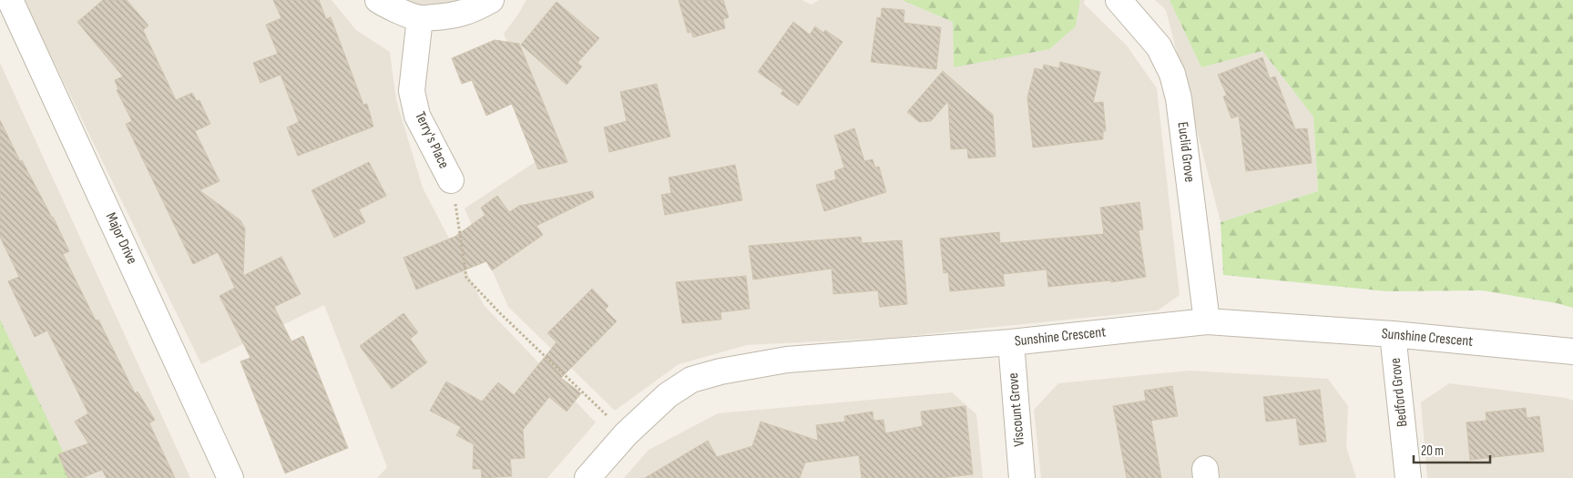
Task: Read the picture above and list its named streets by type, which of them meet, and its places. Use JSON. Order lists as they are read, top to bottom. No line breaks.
{"streets":{"street":["Terry's Place","Euclid Grove","Major Drive","Sunshine Crescent","Bedford Grove","Viscount Grove"]},"crossings":[["Euclid Grove","Sunshine Crescent"],["Sunshine Crescent","Bedford Grove"],["Sunshine Crescent","Viscount Grove"]],"scale_bar":"20 m"}
